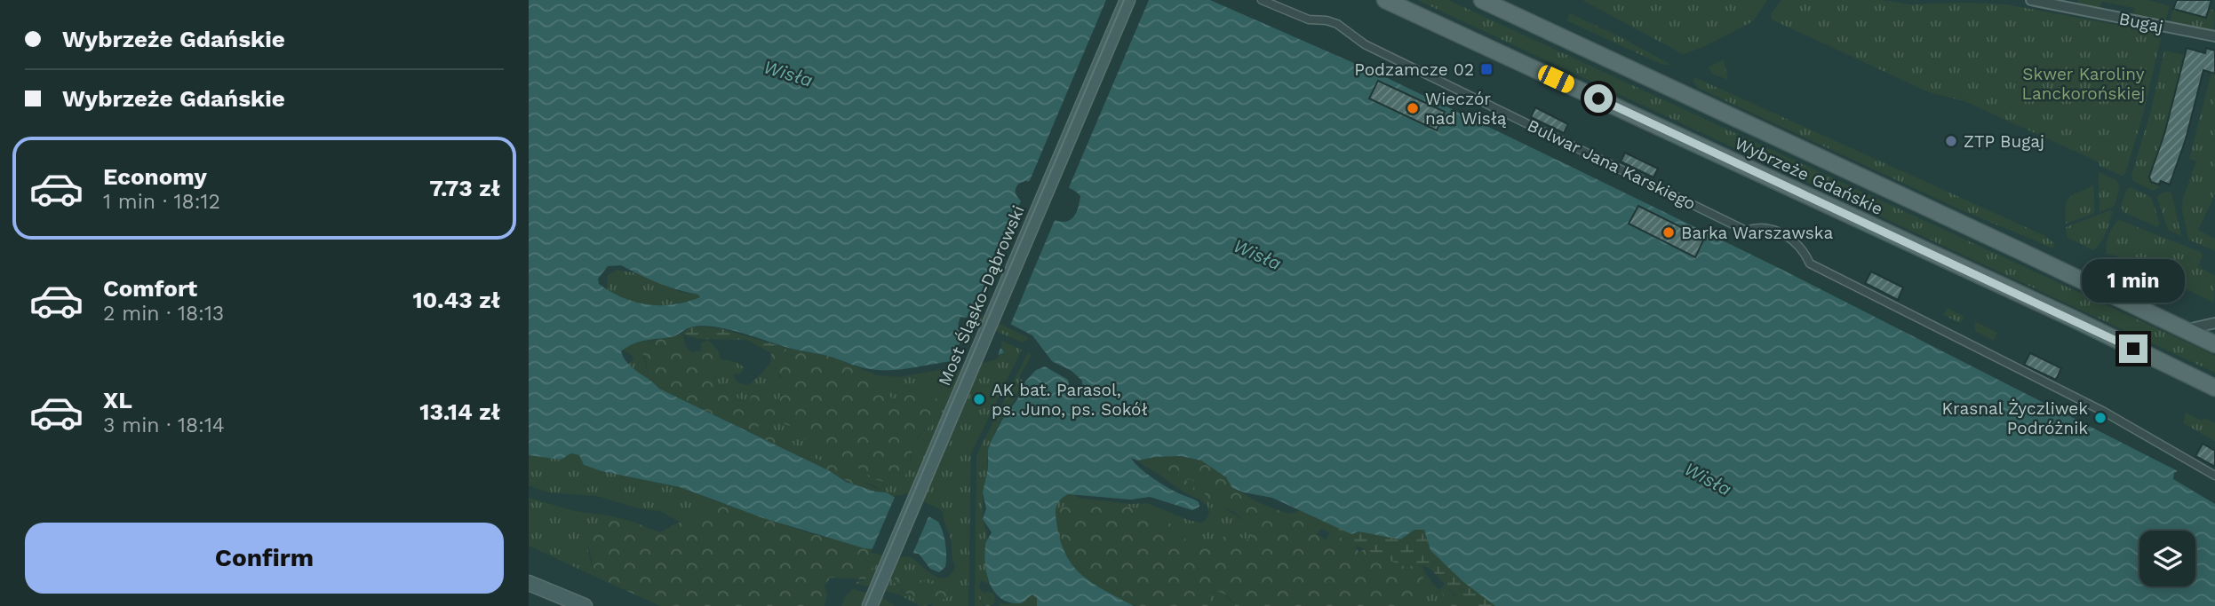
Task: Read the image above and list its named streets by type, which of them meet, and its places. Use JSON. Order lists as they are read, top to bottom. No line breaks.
{"streets":{"main road":["Wybrzeże Gdańskie","Most Śląsko-Dąbrowski"],"street":["Bugaj","Bulwar Jana Karskiego"]},"water":["Wisła"],"parks":["Skwer Karoliny Lanckorońskiej"],"places":{"transit":["Podzamcze 02"],"other":["Wieczór nad Wisłą","ZTP Bugaj","Barka Warszawska","AK bat. Parasol, ps. Juno, ps. Sokół","Krasnal Życzliwek Podróżnik"]},"page":{"banner":["Wybrzeże Gdańskie","Wybrzeże Gdańskie"],"list":[{"name":"Economy","note":"1 min · 18:12","value":"7.73 zł"},{"name":"Comfort","note":"2 min · 18:13","value":"10.43 zł"},{"name":"XL","note":"3 min · 18:14","value":"13.14 zł"}],"bubble":"1 min","buttons":"Confirm"}}
